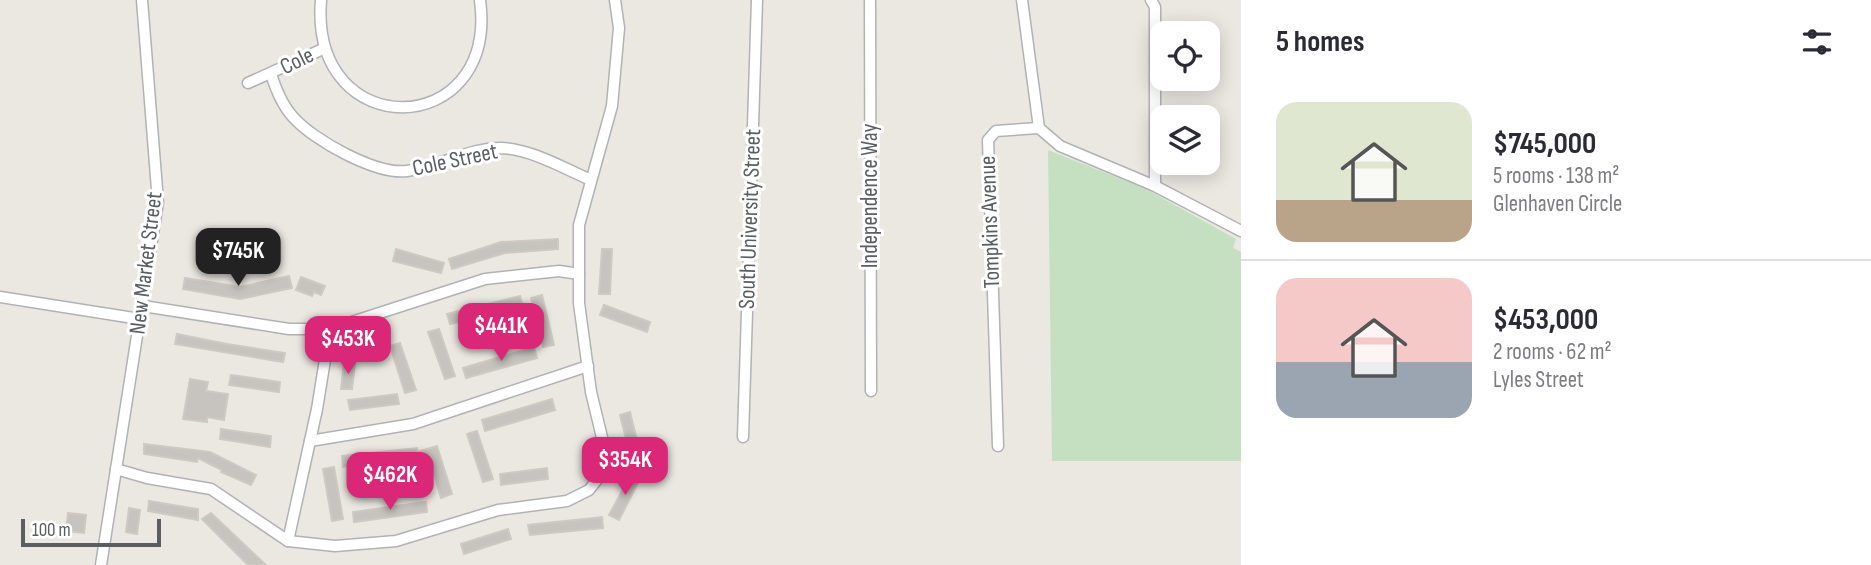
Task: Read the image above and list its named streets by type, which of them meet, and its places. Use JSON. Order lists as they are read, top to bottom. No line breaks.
{"streets":{"street":["Cole","Cole Street","Independence Way","South University Street","Tompkins Avenue","New Market Street"]},"crossings":[["Cole","Cole Street"]],"scale_bar":"100 m","page":{"heading":"5 homes","list":[{"name":"$745,000","note":"5 rooms · 138 m² · Glenhaven Circle"},{"name":"$453,000","note":"2 rooms · 62 m² · Lyles Street"}],"price":["$745K","$441K","$453K","$354K","$462K"],"scale":"100 m"}}
